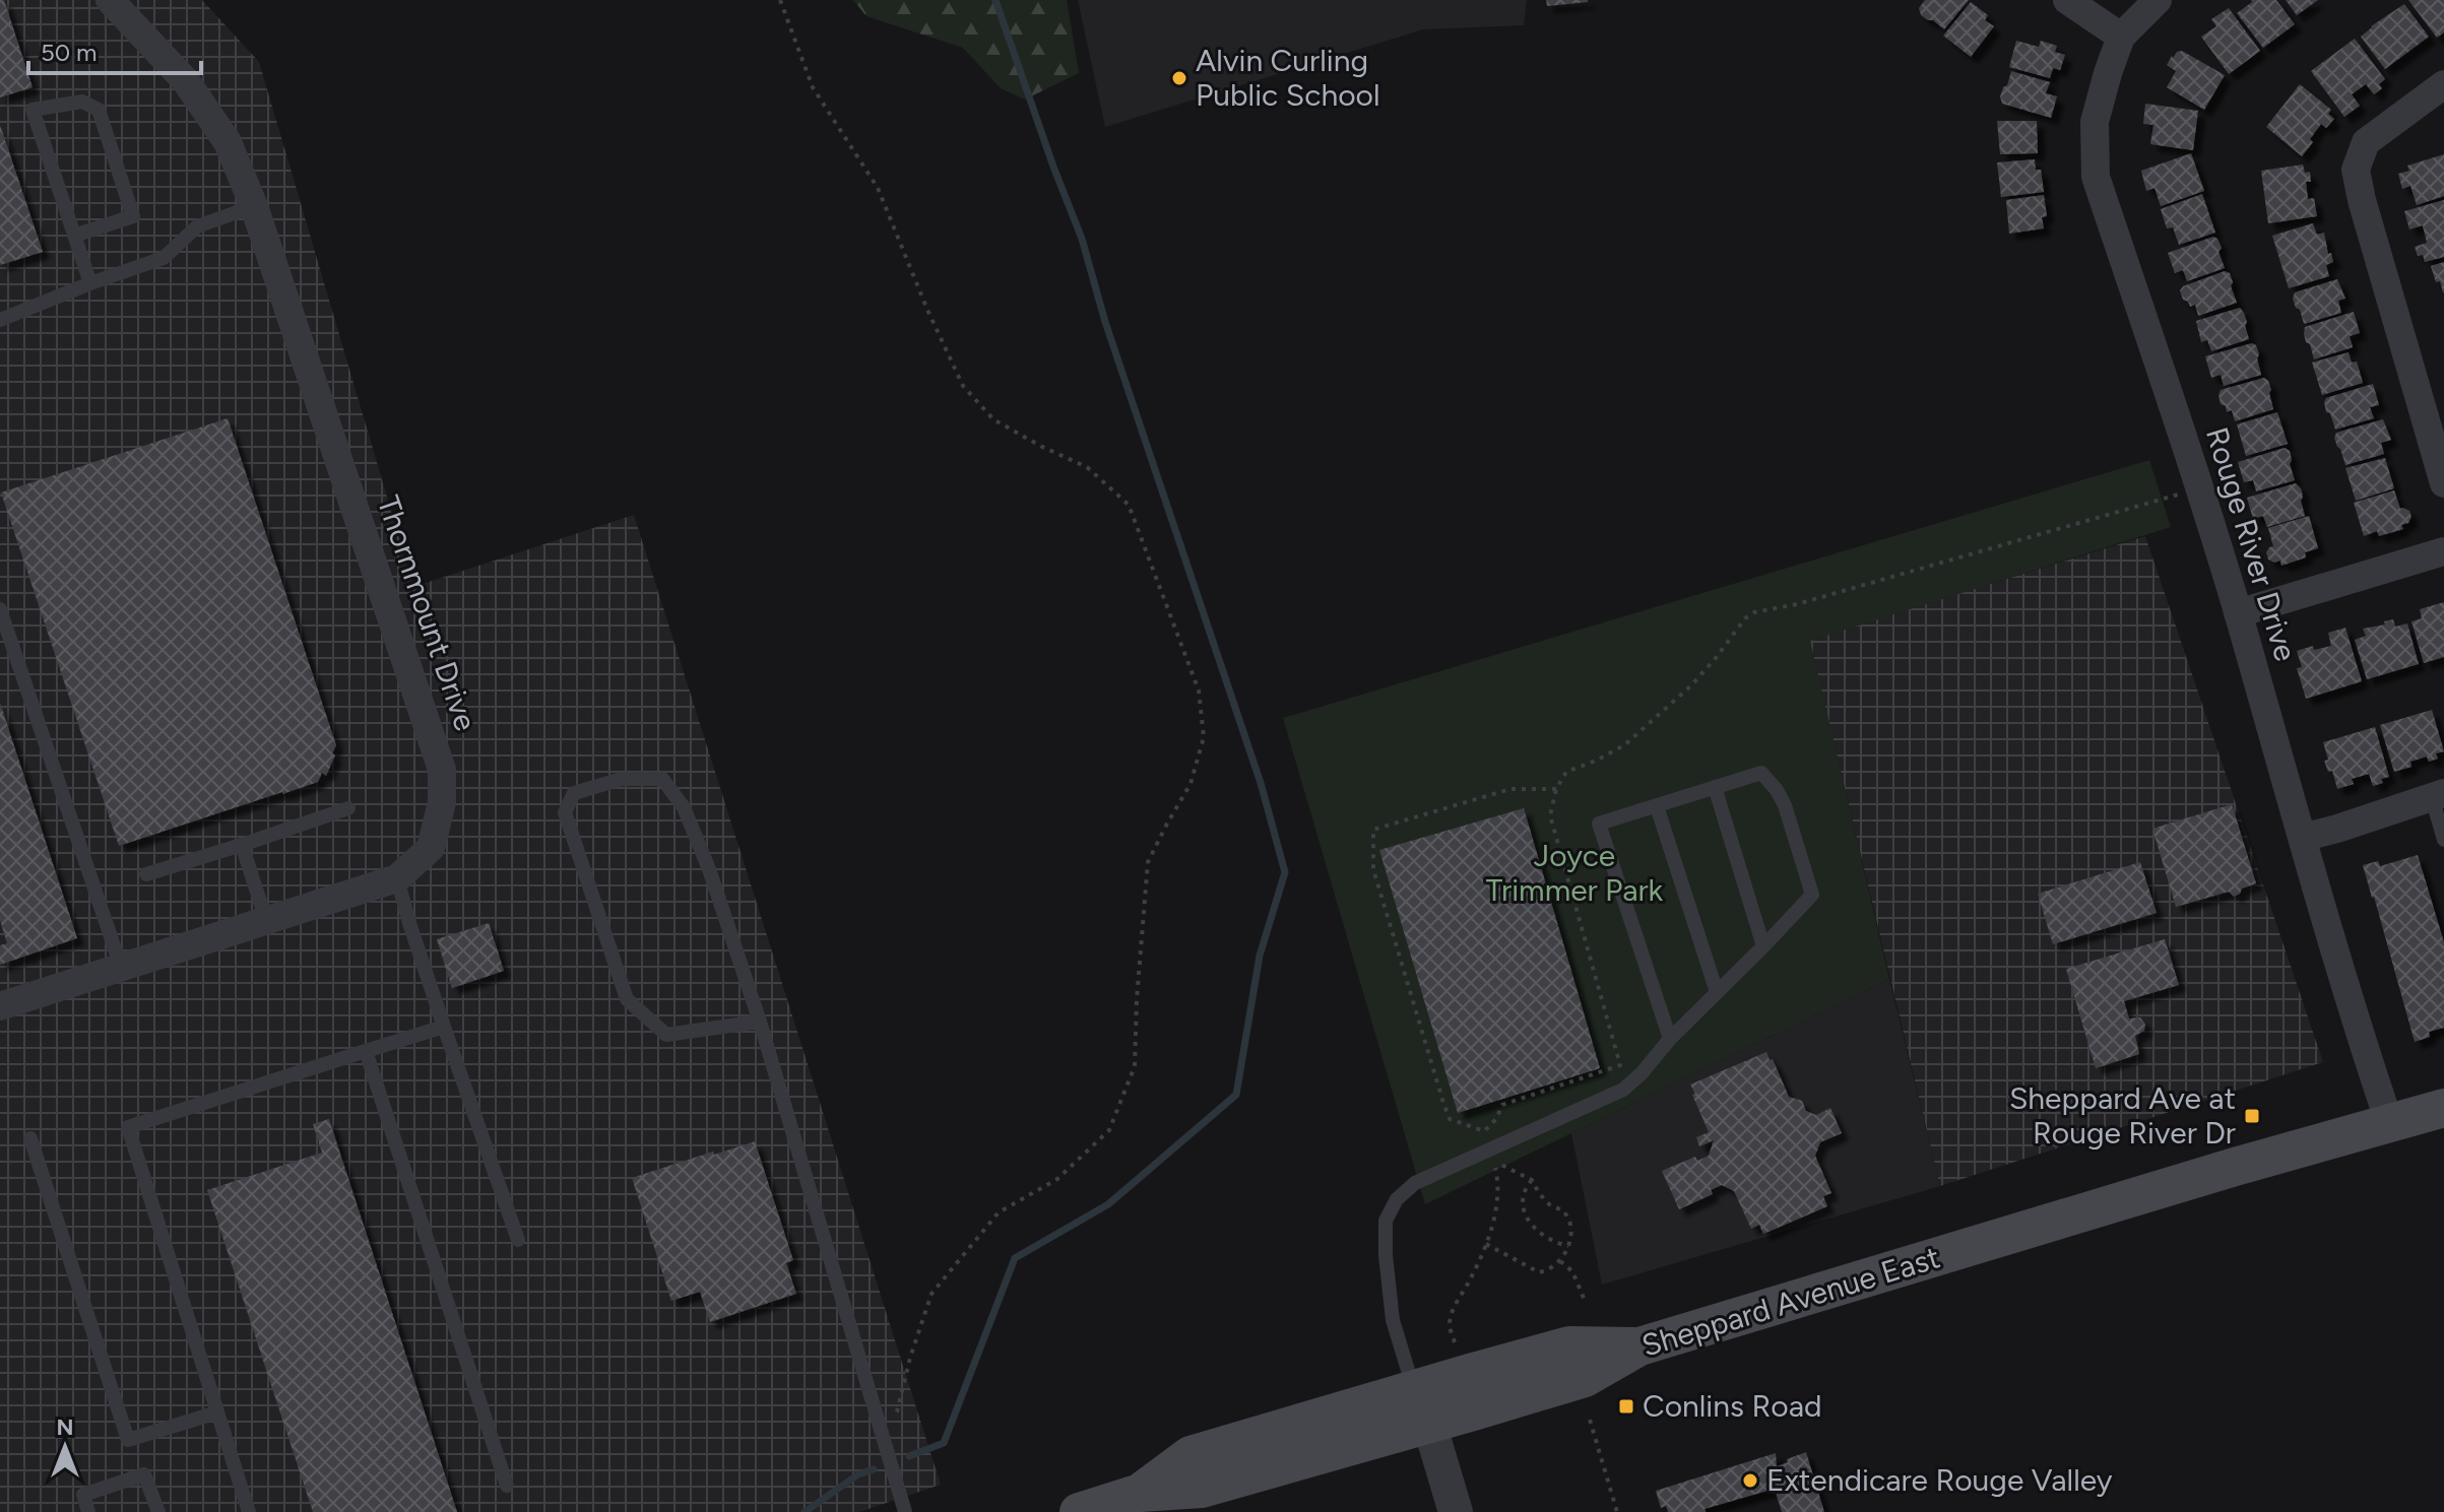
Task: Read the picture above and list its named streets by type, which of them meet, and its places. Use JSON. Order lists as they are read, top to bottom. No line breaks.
{"streets":{"main road":["Sheppard Avenue East"],"street":["Rouge River Drive","Thornmount Drive"]},"crossings":[["Rouge River Drive","Sheppard Avenue East"]],"parks":["Joyce Trimmer Park"],"places":{"other":["Alvin Curling Public School","Extendicare Rouge Valley"],"transit":["Sheppard Ave at Rouge River Dr","Conlins Road"]},"scale_bar":"50 m","north":"top"}
